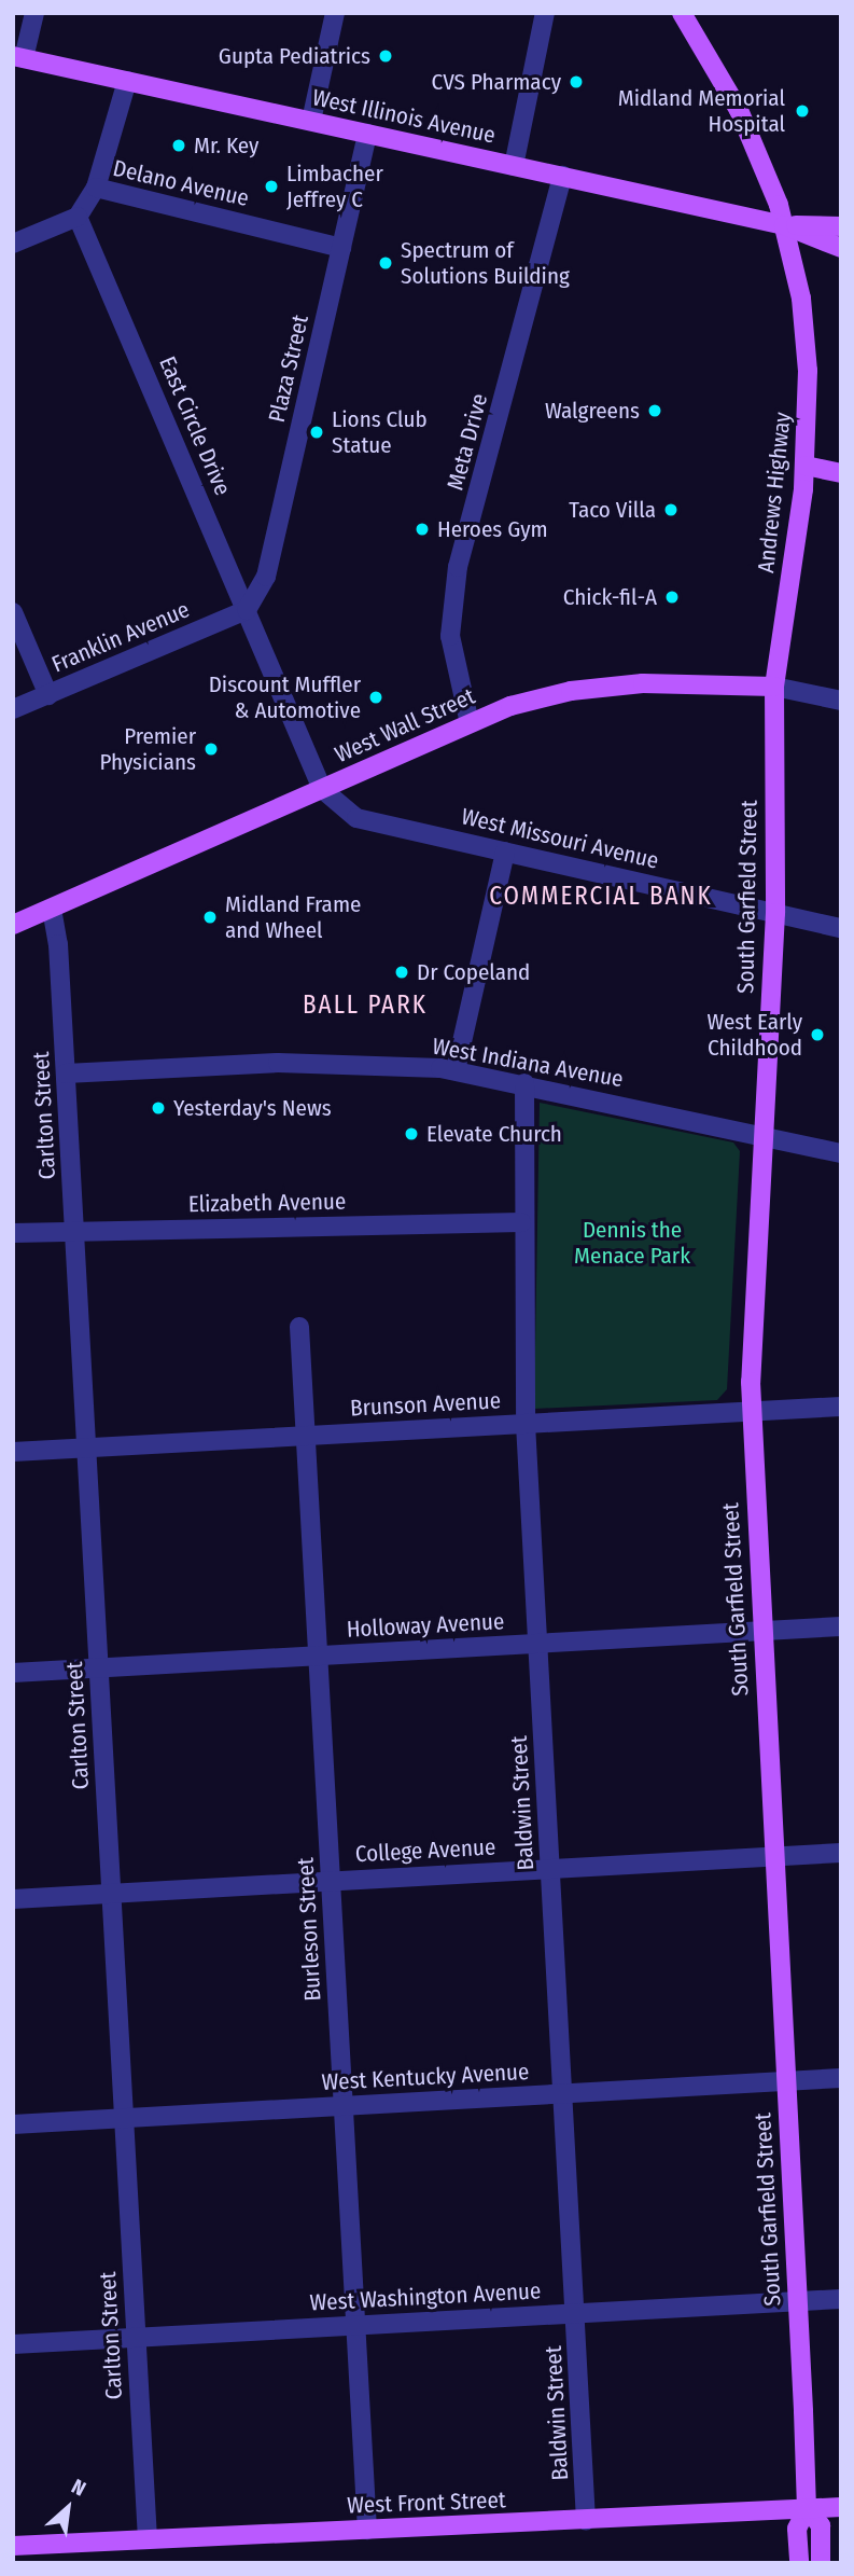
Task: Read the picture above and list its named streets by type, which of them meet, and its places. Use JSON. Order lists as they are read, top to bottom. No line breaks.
{"streets":{"main road":["West Illinois Avenue","Andrews Highway","West Wall Street","South Garfield Street","West Front Street"],"street":["Delano Avenue","Plaza Street","East Circle Drive","Meta Drive","Franklin Avenue","West Missouri Avenue","West Indiana Avenue","Carlton Street","Elizabeth Avenue","Brunson Avenue","Holloway Avenue","Baldwin Street","College Avenue","Burleson Street","West Kentucky Avenue","West Washington Avenue"]},"crossings":[["West Illinois Avenue","Plaza Street"],["West Illinois Avenue","Meta Drive"],["West Illinois Avenue","Andrews Highway"],["Delano Avenue","Plaza Street"],["Plaza Street","East Circle Drive"],["Plaza Street","Franklin Avenue"],["East Circle Drive","Franklin Avenue"],["East Circle Drive","West Wall Street"],["East Circle Drive","West Missouri Avenue"],["Meta Drive","West Wall Street"],["Andrews Highway","West Wall Street"],["Andrews Highway","South Garfield Street"],["West Wall Street","West Missouri Avenue"],["West Wall Street","South Garfield Street"],["West Wall Street","Carlton Street"],["West Missouri Avenue","South Garfield Street"],["South Garfield Street","West Indiana Avenue"],["South Garfield Street","Brunson Avenue"],["South Garfield Street","Holloway Avenue"],["South Garfield Street","College Avenue"],["South Garfield Street","West Kentucky Avenue"],["South Garfield Street","West Washington Avenue"],["South Garfield Street","West Front Street"],["West Indiana Avenue","Carlton Street"],["West Indiana Avenue","Baldwin Street"],["Carlton Street","Elizabeth Avenue"],["Carlton Street","Brunson Avenue"],["Carlton Street","Holloway Avenue"],["Carlton Street","College Avenue"],["Carlton Street","West Kentucky Avenue"],["Carlton Street","West Washington Avenue"],["Carlton Street","West Front Street"],["Elizabeth Avenue","Baldwin Street"],["Brunson Avenue","Baldwin Street"],["Brunson Avenue","Burleson Street"],["Holloway Avenue","Baldwin Street"],["Holloway Avenue","Burleson Street"],["Baldwin Street","College Avenue"],["Baldwin Street","West Kentucky Avenue"],["Baldwin Street","West Washington Avenue"],["Baldwin Street","West Front Street"],["College Avenue","Burleson Street"],["Burleson Street","West Kentucky Avenue"],["Burleson Street","West Washington Avenue"],["Burleson Street","West Front Street"]],"districts":["COMMERCIAL BANK","BALL PARK"],"parks":["Dennis the Menace Park"],"places":["Gupta Pediatrics","CVS Pharmacy","Midland Memorial Hospital","Mr. Key","Limbacher Jeffrey C","Spectrum of Solutions Building","Walgreens","Lions Club Statue","Taco Villa","Heroes Gym","Chick-fil-A","Discount Muffler & Automotive","Premier Physicians","Midland Frame and Wheel","Dr Copeland","West Early Childhood","Yesterday's News","Elevate Church"],"north":"top right"}
